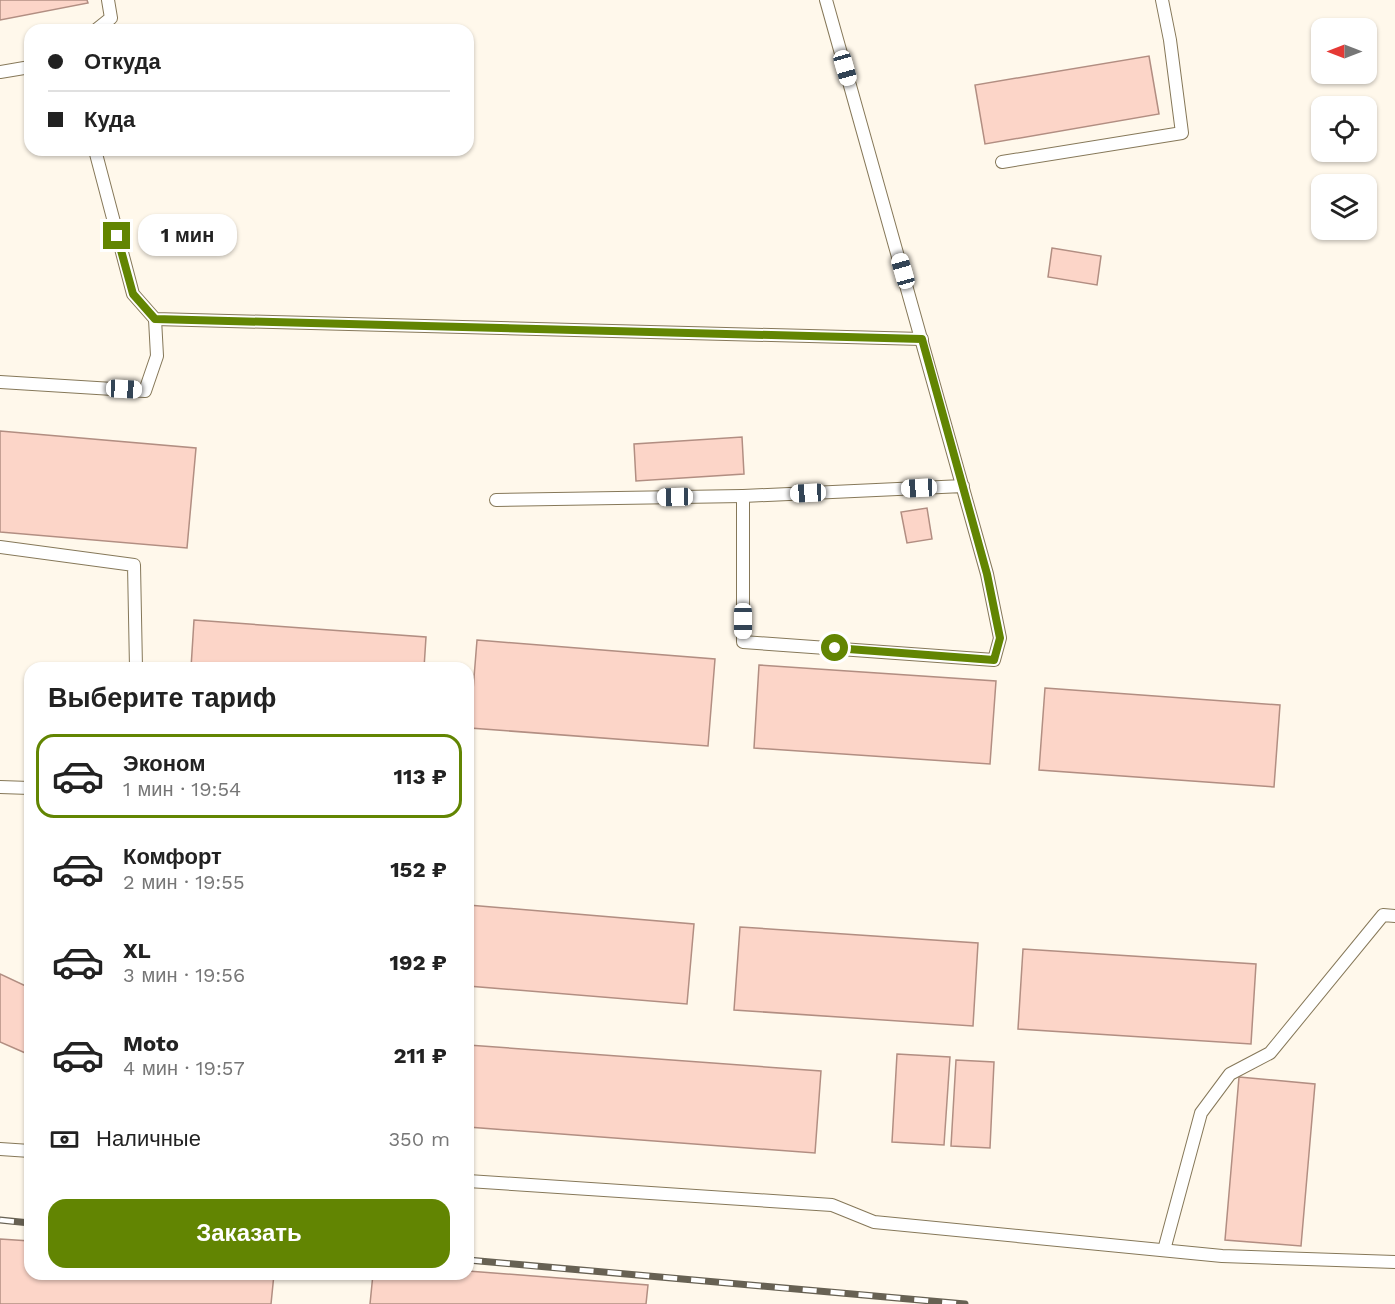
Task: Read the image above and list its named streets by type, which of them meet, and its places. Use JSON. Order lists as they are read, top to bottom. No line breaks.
{"north":"left","page":{"banner":["Откуда","Куда"],"bubble":"1 мин","heading":"Выберите тариф","list":[{"name":"Эконом","note":"1 мин · 19:54","value":"113 ₽"},{"name":"Комфорт","note":"2 мин · 19:55","value":"152 ₽"},{"name":"XL","note":"3 мин · 19:56","value":"192 ₽"},{"name":"Moto","note":"4 мин · 19:57","value":"211 ₽"}],"pay":["Наличные","350 m"],"buttons":"Заказать"}}
